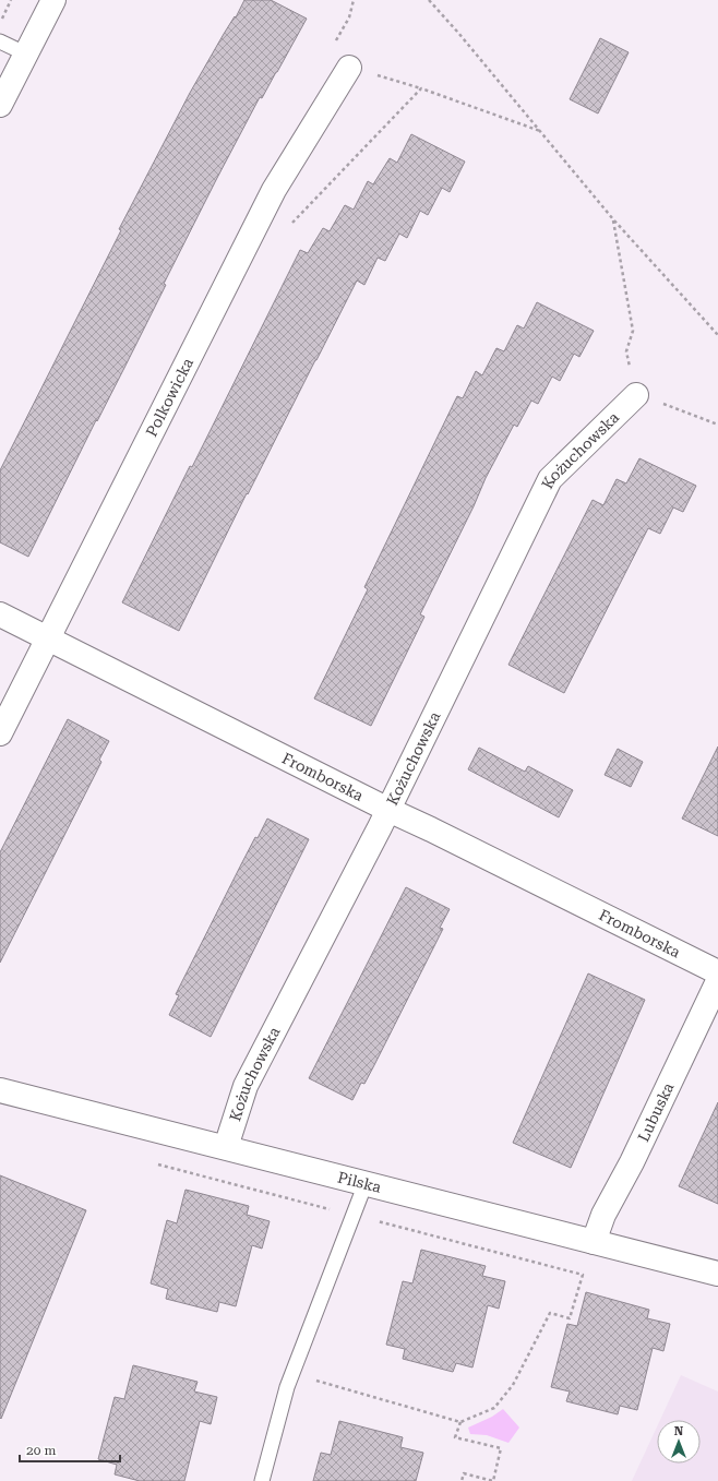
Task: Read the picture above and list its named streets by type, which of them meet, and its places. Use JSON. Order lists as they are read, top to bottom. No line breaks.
{"streets":{"street":["Polkowicka","Kożuchowska","Fromborska","Lubuska","Pilska"]},"crossings":[["Polkowicka","Fromborska"],["Kożuchowska","Fromborska"],["Kożuchowska","Pilska"],["Lubuska","Pilska"]],"scale_bar":"20 m","north":"top"}
